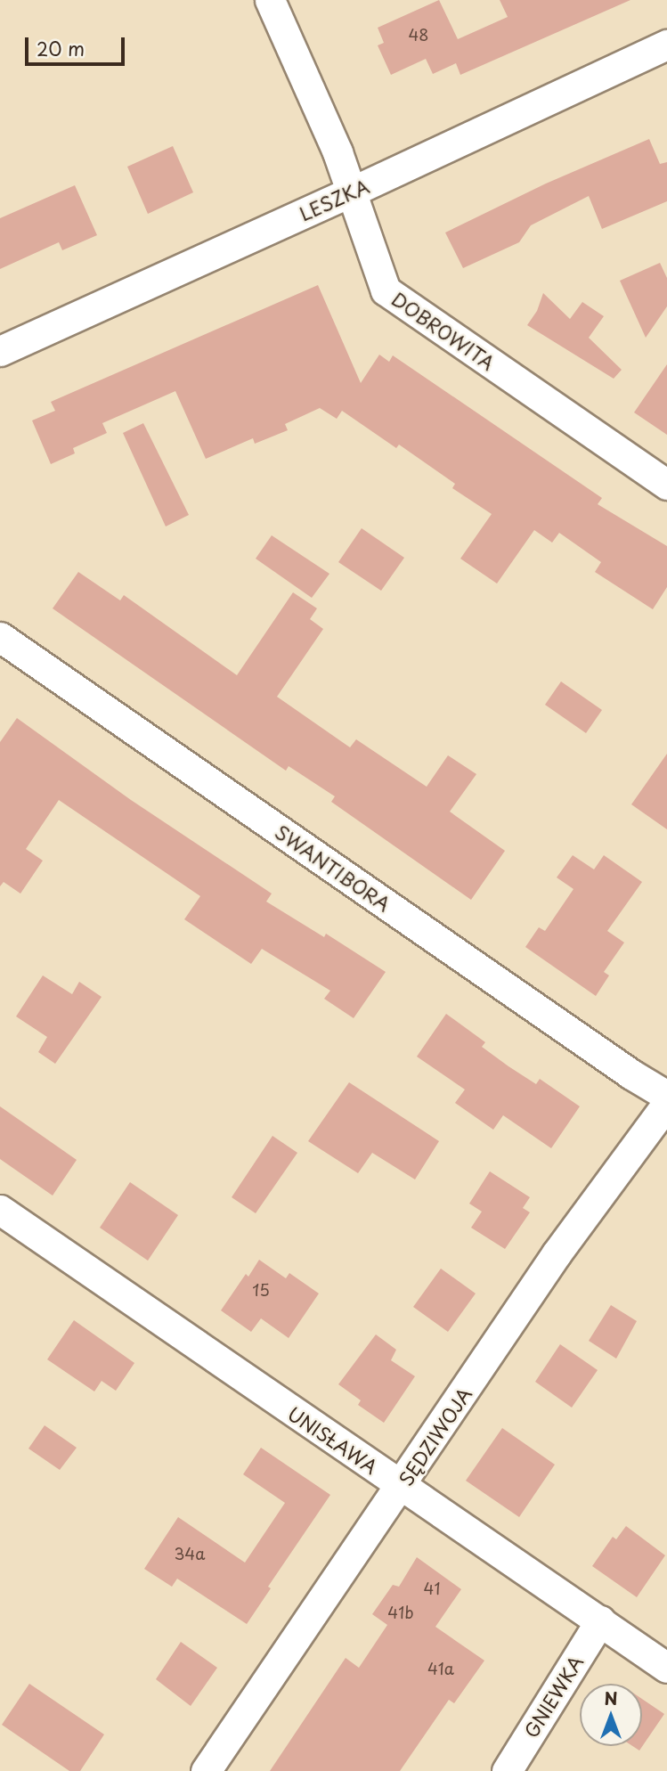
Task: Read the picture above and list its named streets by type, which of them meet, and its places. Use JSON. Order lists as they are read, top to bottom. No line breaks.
{"streets":{"street":["LESZKA","DOBROWITA","SWANTIBORA","SĘDZIWOJA","UNISŁAWA","GNIEWKA"]},"crossings":[["LESZKA","DOBROWITA"],["SĘDZIWOJA","UNISŁAWA"],["UNISŁAWA","GNIEWKA"]],"house_numbers":["48","15","34a","41","41b","41a"],"scale_bar":"20 m","north":"top"}
